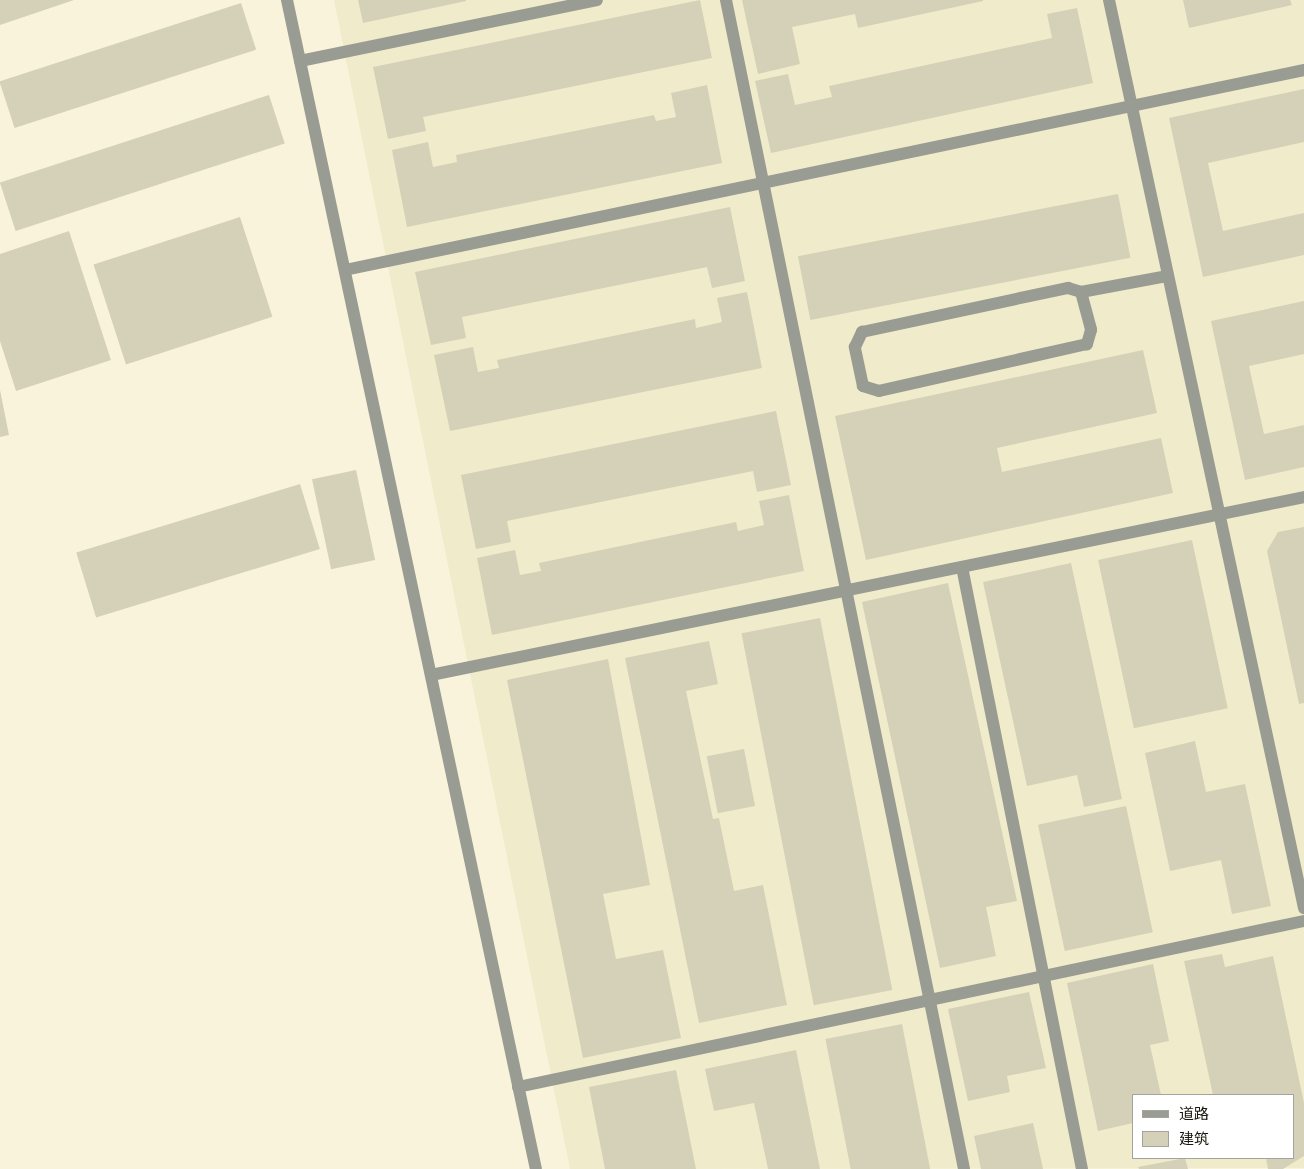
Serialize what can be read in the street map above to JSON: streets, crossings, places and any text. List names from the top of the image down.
{
  "legend": ["道路", "建筑"]
}
